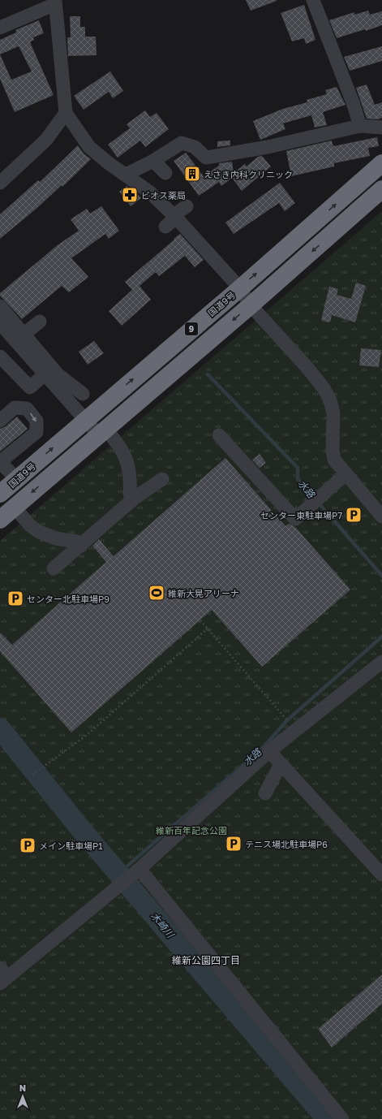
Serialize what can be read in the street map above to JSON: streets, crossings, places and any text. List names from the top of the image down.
{
  "streets": {
    "highway": ["国道9号", "9"]
  },
  "districts": ["維新公園四丁目"],
  "water": ["水路", "木崎川"],
  "parks": ["維新百年記念公園"],
  "places": {
    "building": ["えさき内科クリニック"],
    "pharmacy": ["ビオス薬局"],
    "parking": [
      "センター東駐車場P7",
      "センター北駐車場P9",
      "テニス場北駐車場P6",
      "メイン駐車場P1"
    ],
    "sports": ["維新大晃アリーナ"]
  },
  "north": "top"
}
